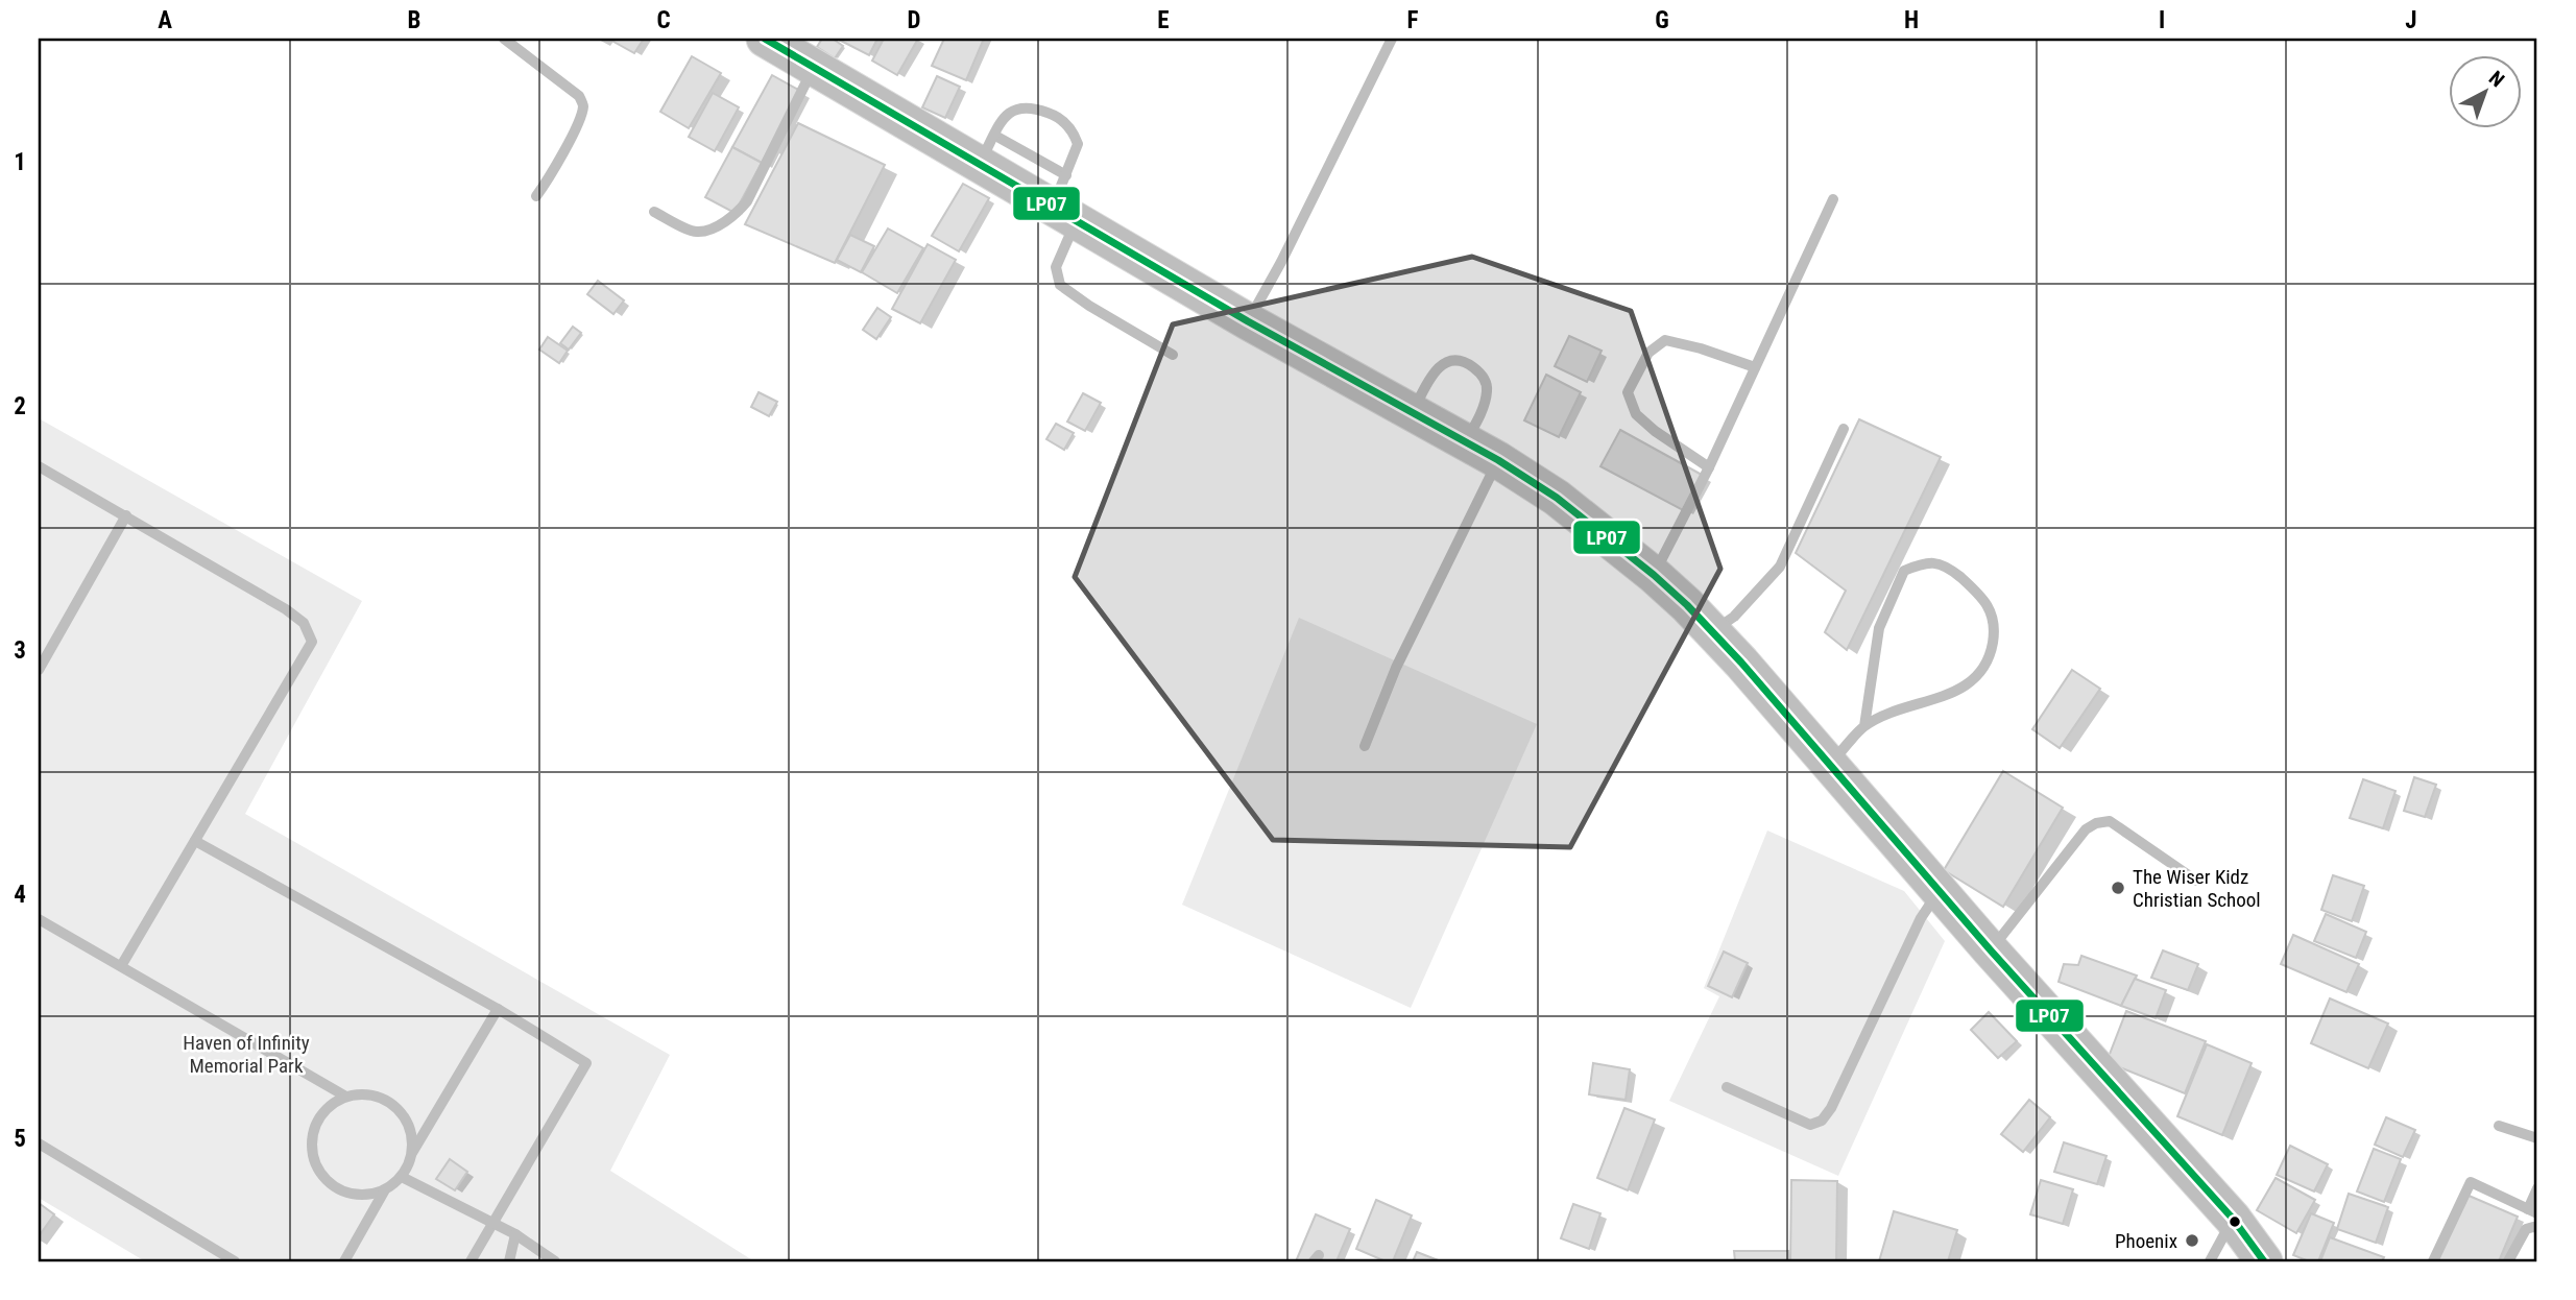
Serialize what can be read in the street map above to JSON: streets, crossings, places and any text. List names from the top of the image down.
{
  "parks": ["Haven of Infinity Memorial Park"],
  "places": ["The Wiser Kidz Christian School", "Phoenix"],
  "lines": ["transit line LP07"],
  "north": "top right",
  "grid": {
    "columns": [
      "A",
      "B",
      "C",
      "D",
      "E",
      "F",
      "G",
      "H",
      "I",
      "J"
    ],
    "rows": [
      "1",
      "2",
      "3",
      "4",
      "5"
    ]
  }
}
